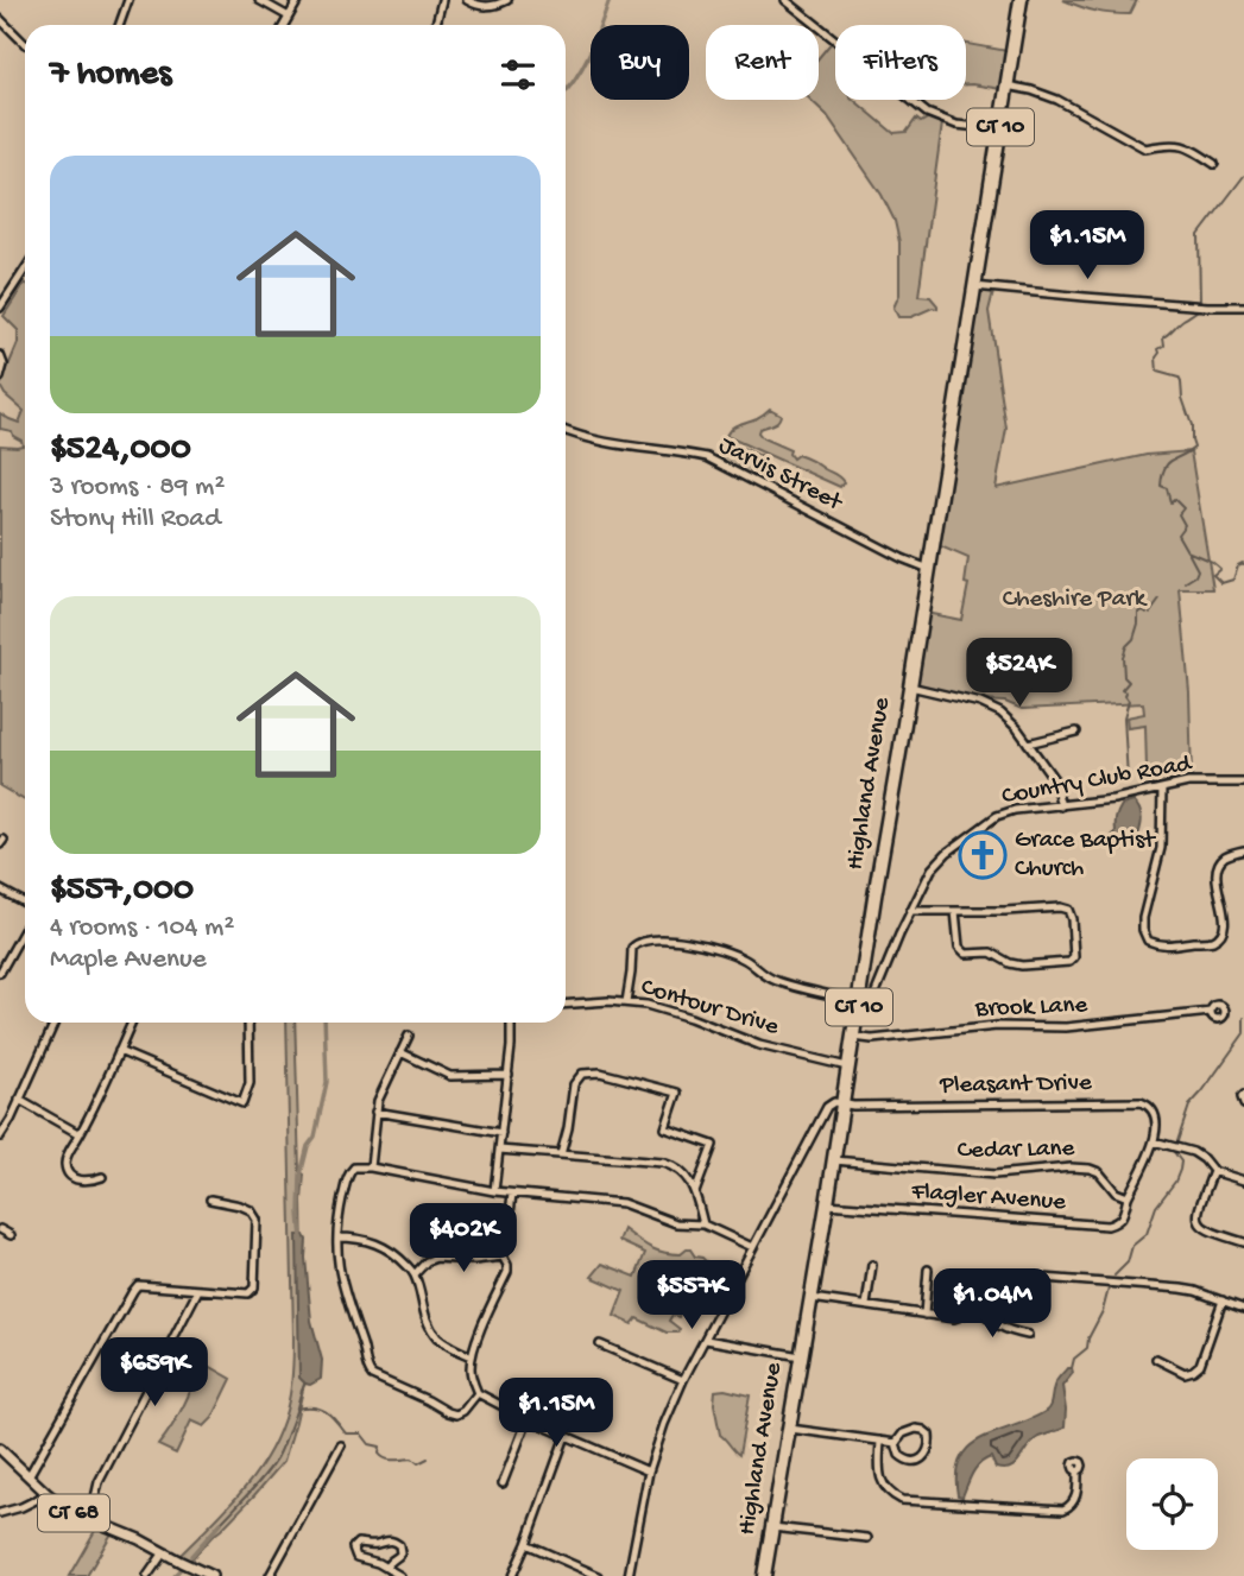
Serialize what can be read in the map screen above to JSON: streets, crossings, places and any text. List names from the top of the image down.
{
  "streets": {
    "highway": ["CT 10", "Highland Avenue"],
    "main road": ["CT 68"],
    "street": [
      "Jarvis Street",
      "Country Club Road",
      "Contour Drive",
      "Brook Lane",
      "Pleasant Drive",
      "Cedar Lane",
      "Flagler Avenue"
    ]
  },
  "crossings": [
    ["Jarvis Street", "Highland Avenue"],
    ["Country Club Road", "Highland Avenue"],
    ["Highland Avenue", "Contour Drive"],
    ["Highland Avenue", "Brook Lane"],
    ["Highland Avenue", "Pleasant Drive"],
    ["Highland Avenue", "Cedar Lane"],
    ["Highland Avenue", "Flagler Avenue"],
    ["Cedar Lane", "Flagler Avenue"]
  ],
  "parks": ["Cheshire Park"],
  "places": {
    "church": ["Grace Baptist Church"]
  },
  "page": {
    "chip": ["Buy", "Rent", "Filters"],
    "heading": "7 homes",
    "list": [
      {
        "name": "$524,000",
        "note": "3 rooms · 89 m² · Stony Hill Road"
      },
      {
        "name": "$557,000",
        "note": "4 rooms · 104 m² · Maple Avenue"
      }
    ],
    "price": [
      "$1.15M",
      "$524K",
      "$402K",
      "$557K",
      "$1.04M",
      "$659K",
      "$1.15M"
    ]
  }
}
